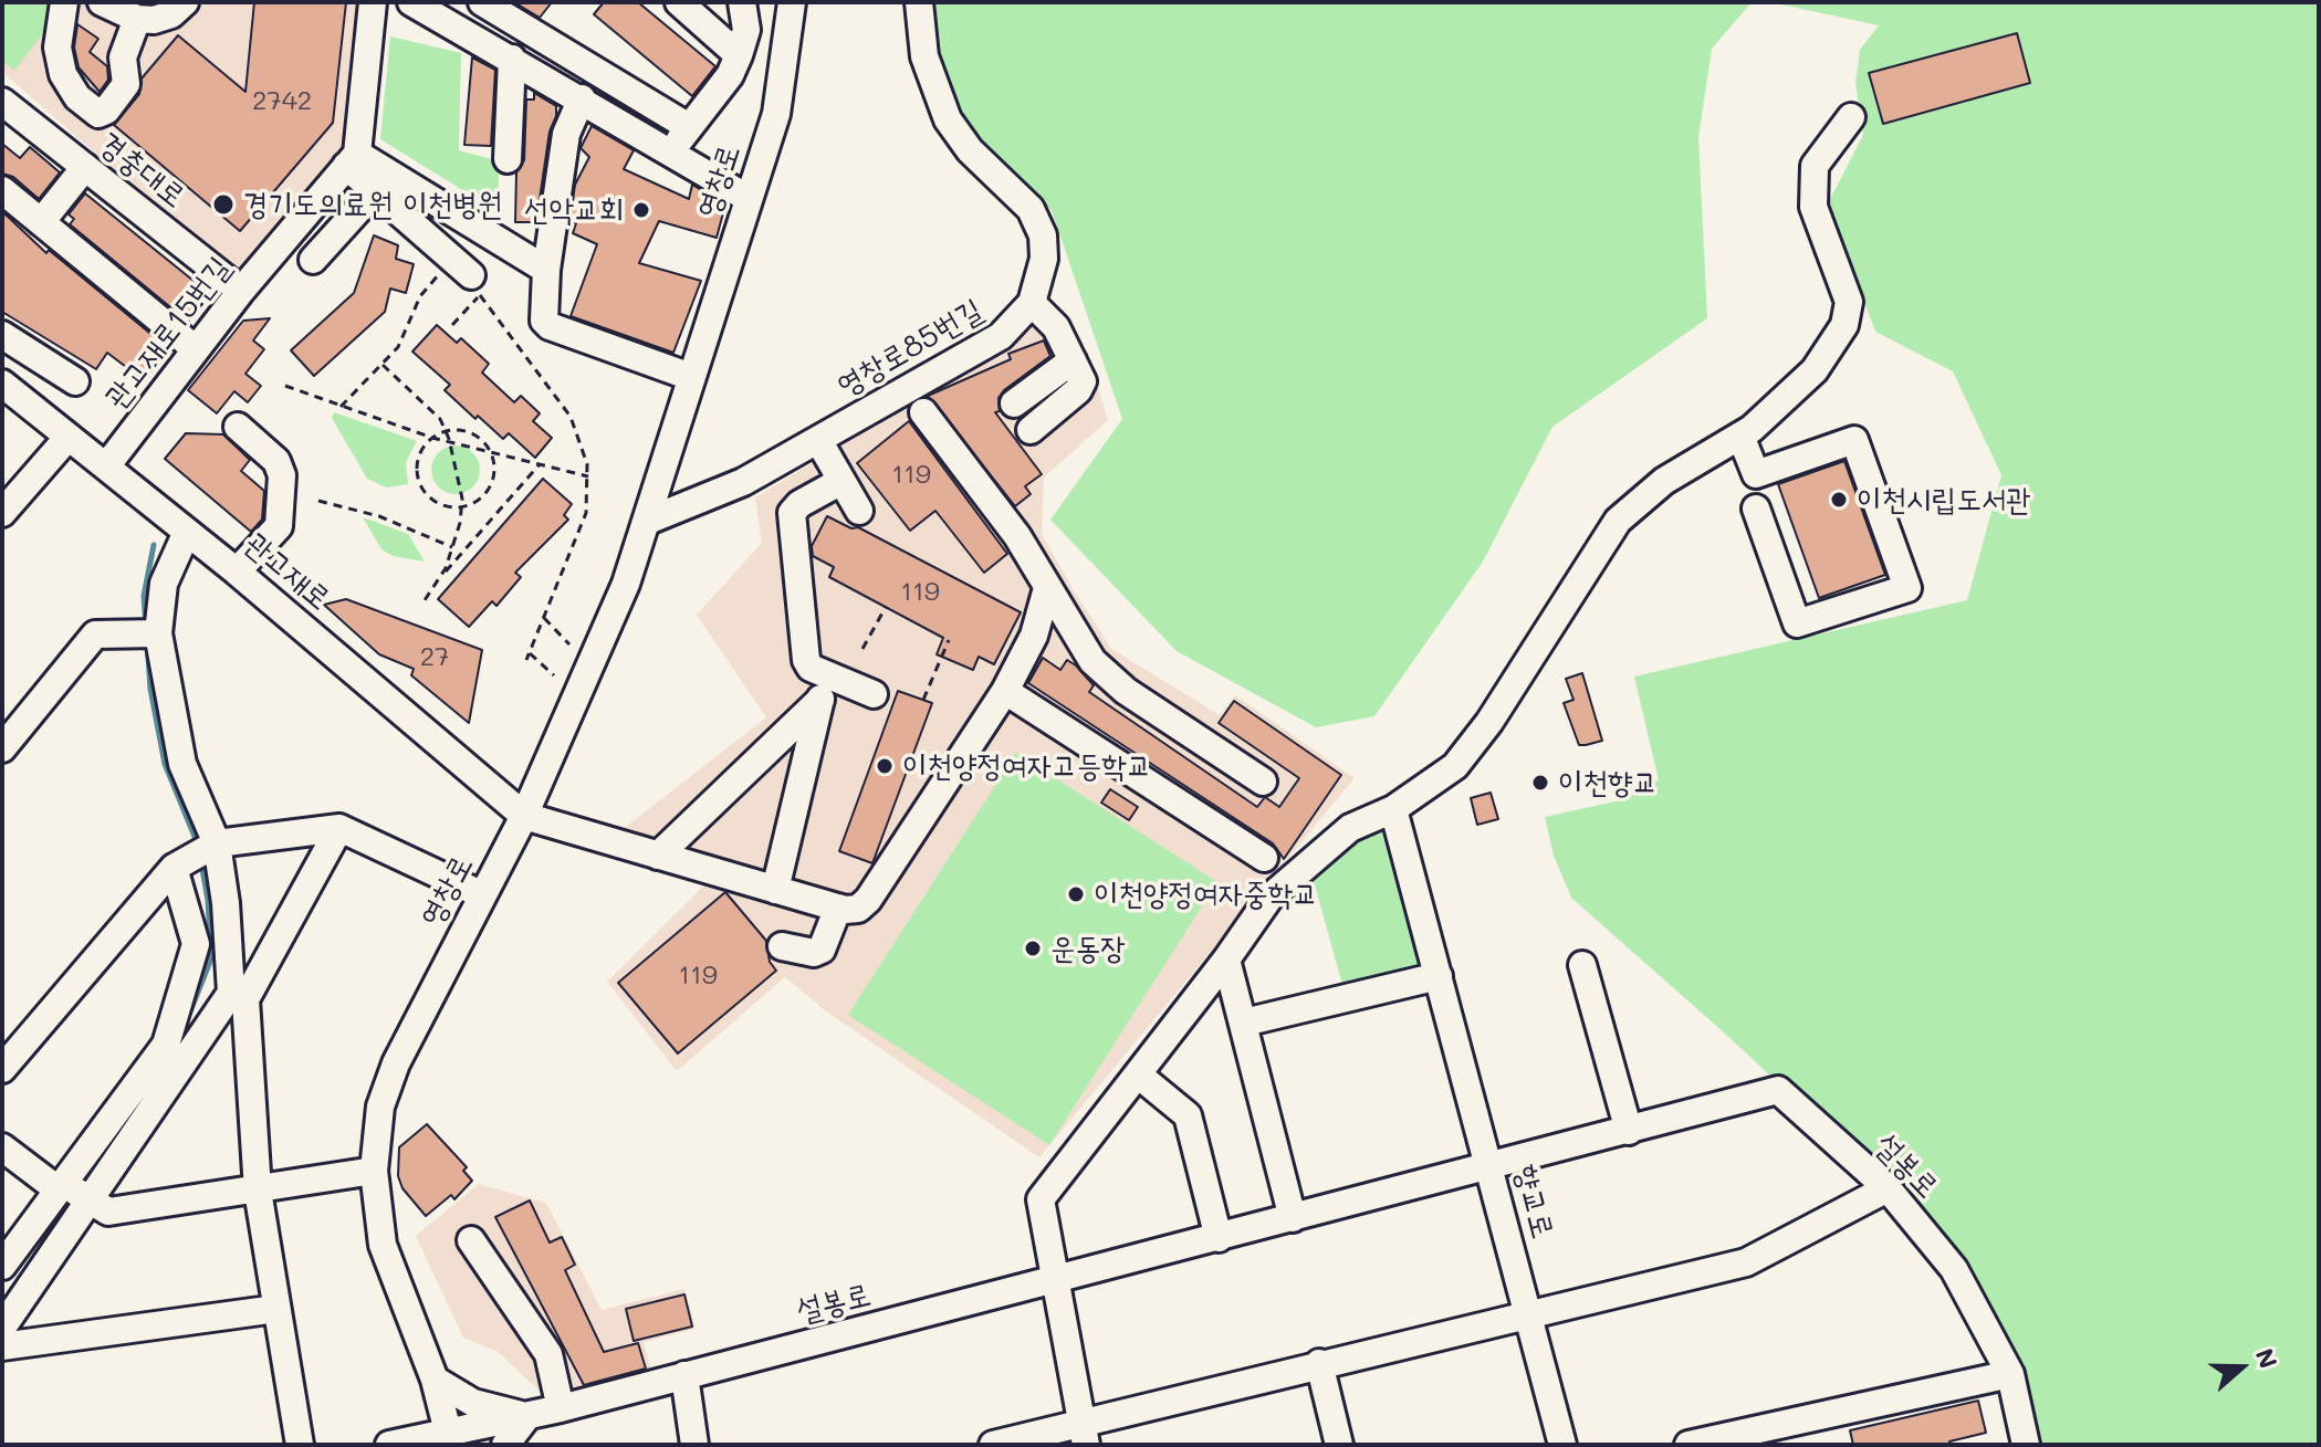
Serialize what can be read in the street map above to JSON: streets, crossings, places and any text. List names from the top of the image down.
{
  "streets": {
    "street": [
      "경충대로",
      "영창로",
      "관고재로15번길",
      "영창로85번길",
      "관고재로",
      "설봉로",
      "향교로"
    ]
  },
  "crossings": [
    ["경충대로", "관고재로15번길"],
    ["영창로", "영창로85번길"],
    ["영창로", "관고재로"],
    ["영창로", "설봉로"],
    ["관고재로15번길", "관고재로"],
    ["설봉로", "향교로"]
  ],
  "places": [
    "경기도의료원 이천병원",
    "선악교회",
    "이천시립도서관",
    "이천양정여자고등학교",
    "이천향교",
    "이천양정여자중학교",
    "운동장"
  ],
  "house_numbers": [
    "2742",
    "119",
    "119",
    "27",
    "119"
  ],
  "north": "right"
}
